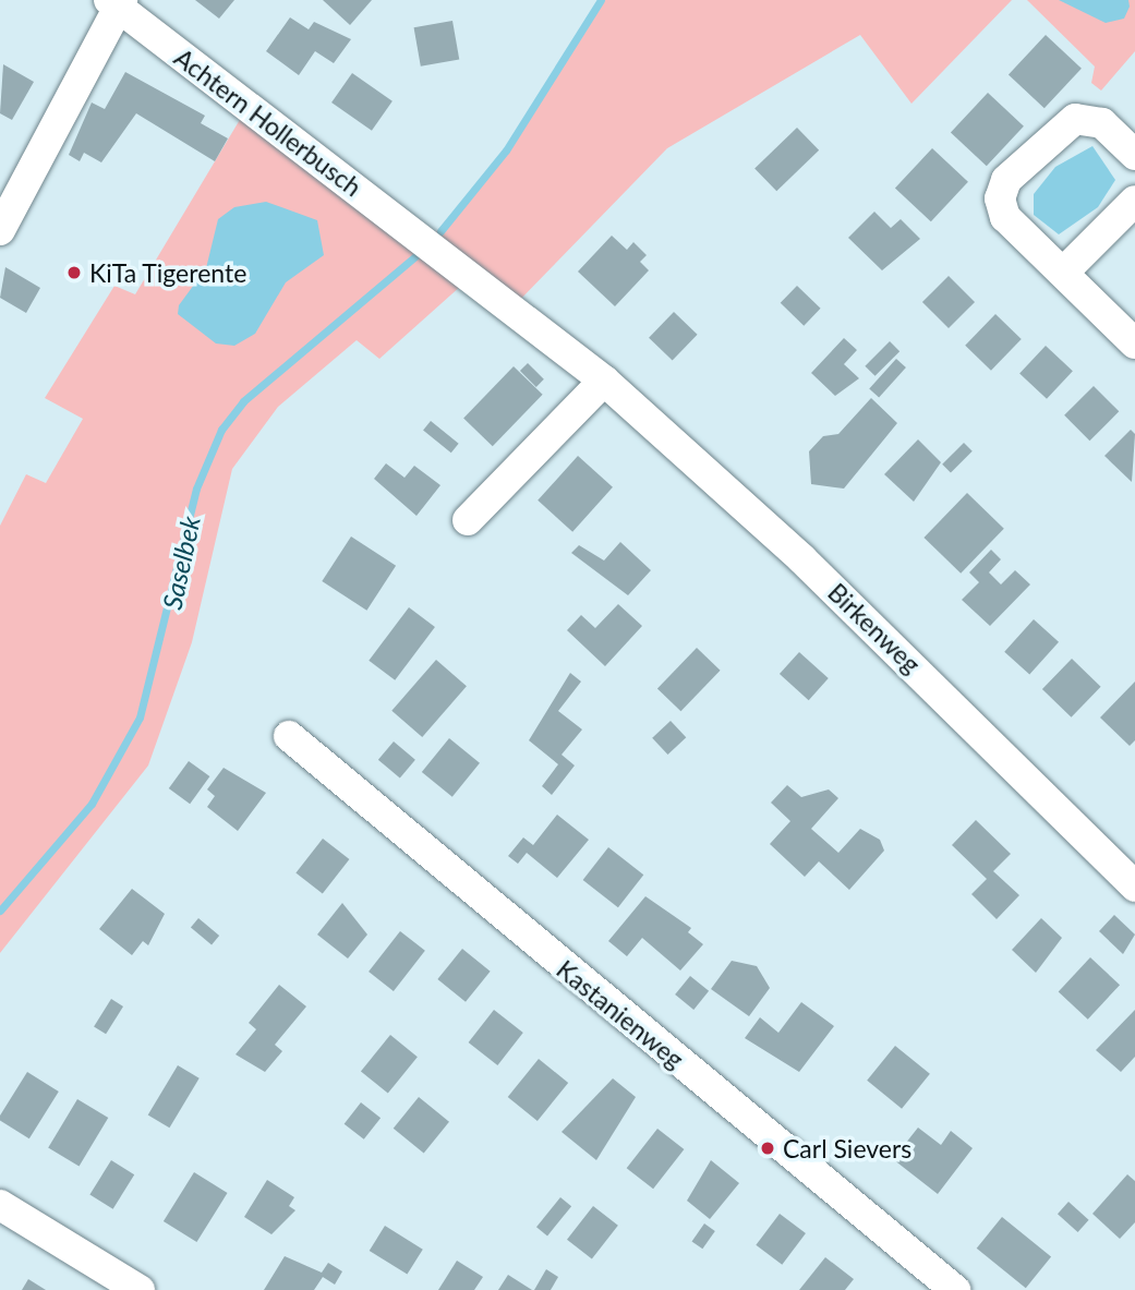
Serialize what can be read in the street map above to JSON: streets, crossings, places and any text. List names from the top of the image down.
{
  "streets": {
    "street": ["Achtern Hollerbusch", "Birkenweg", "Kastanienweg"]
  },
  "crossings": [
    ["Achtern Hollerbusch", "Birkenweg"]
  ],
  "water": ["Saselbek"],
  "places": ["KiTa Tigerente", "Carl Sievers"]
}
